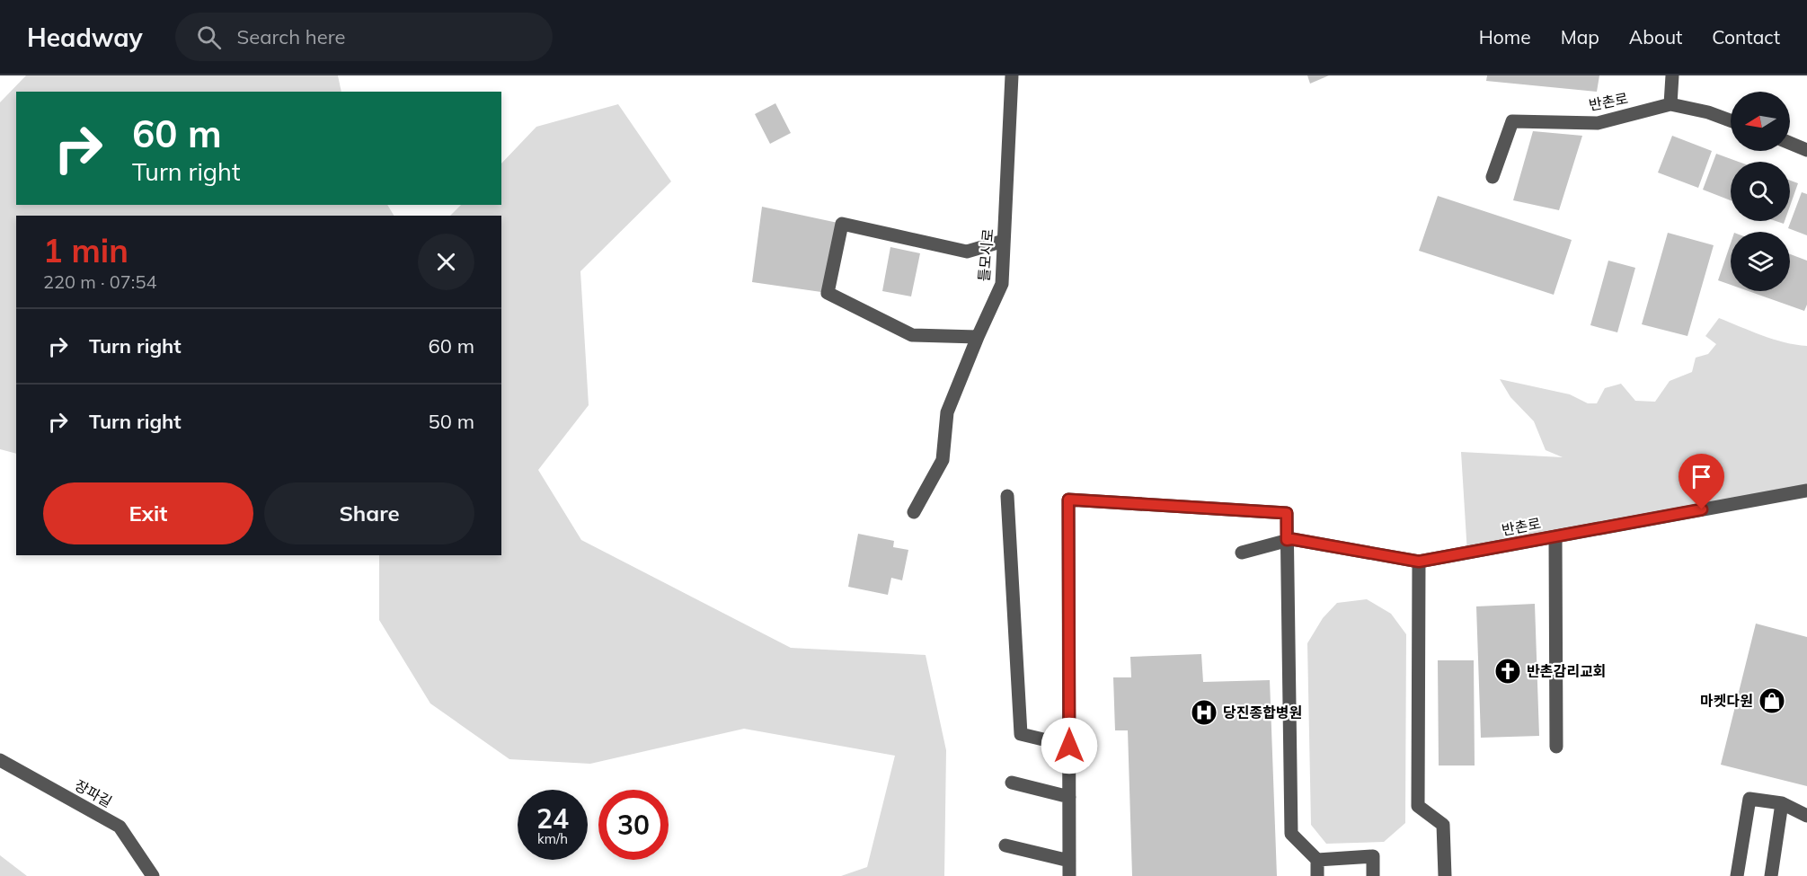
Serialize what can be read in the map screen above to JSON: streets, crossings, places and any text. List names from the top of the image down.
{
  "streets": {
    "street": ["반촌로", "틀모시로", "장파길"]
  },
  "places": {
    "church": ["반촌감리교회"],
    "shop": ["마켓다원"],
    "hospital": ["당진종합병원"]
  },
  "north": "left",
  "page": {
    "header": "Headway",
    "search": "Search here",
    "nav": [
      "Home",
      "Map",
      "About",
      "Contact"
    ],
    "turn": ["60 m", "Turn right"],
    "heading": ["1 min", "220 m · 07:54"],
    "list": [
      {
        "name": "Turn right",
        "value": "60 m"
      },
      {
        "name": "Turn right",
        "value": "50 m"
      }
    ],
    "buttons": ["Exit", "Share"],
    "speed": "24 km/h",
    "limit": "30"
  }
}
